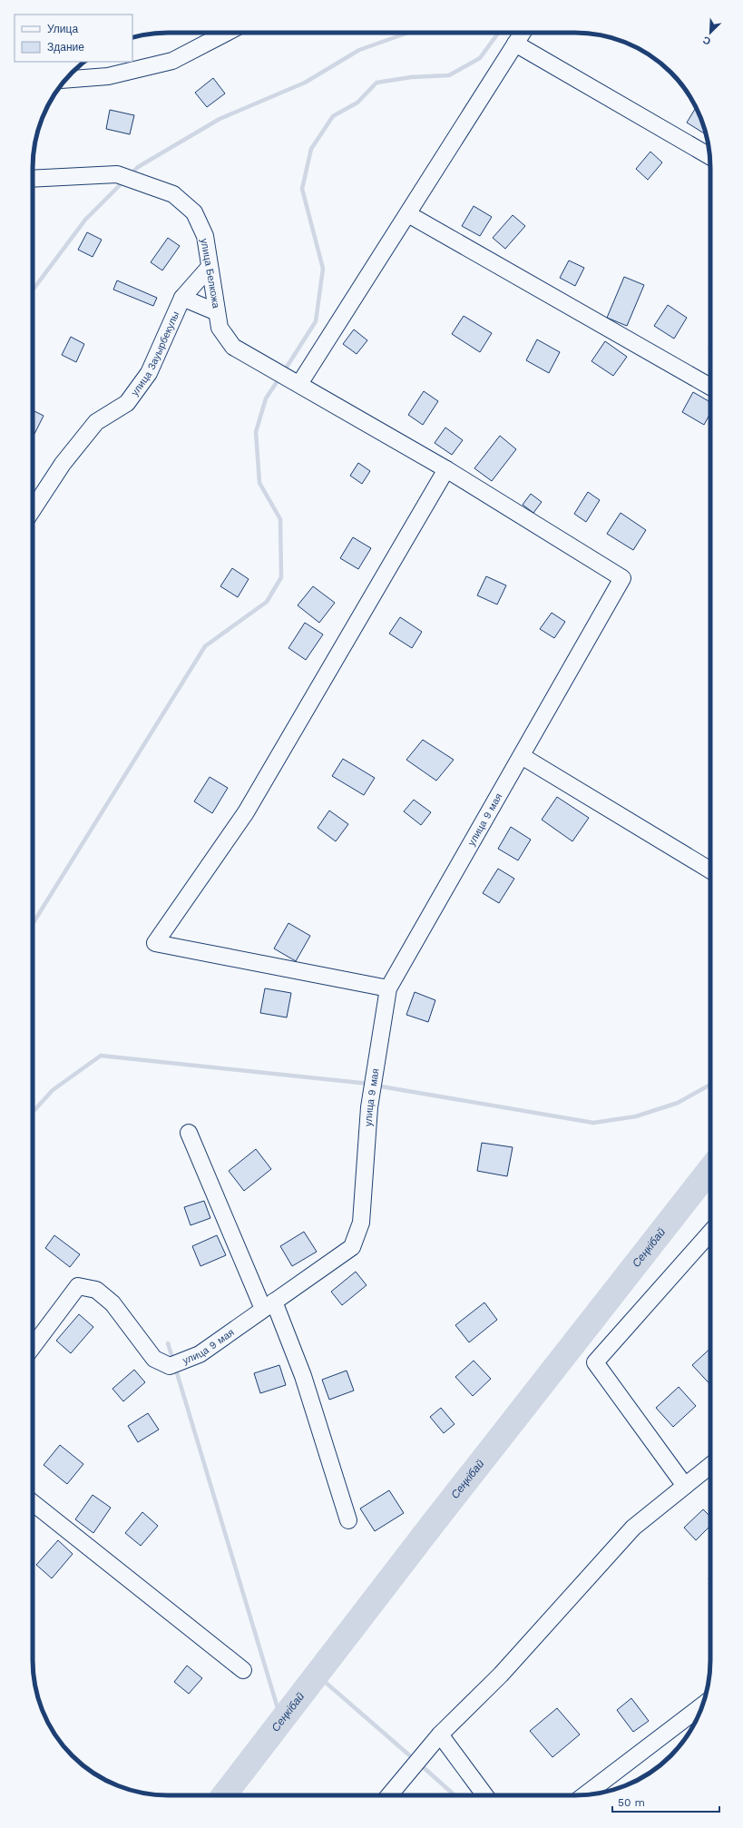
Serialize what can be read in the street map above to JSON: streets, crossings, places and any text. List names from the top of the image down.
{
  "streets": {
    "street": ["улица Белкожа", "улица Зауырбекулы", "улица 9 мая"]
  },
  "crossings": [
    ["улица Белкожа", "улица Зауырбекулы"],
    ["улица Белкожа", "улица 9 мая"]
  ],
  "water": ["Сеңкібай"],
  "legend": ["Улица", "Здание"],
  "scale_bar": "50 m",
  "north": "bottom left"
}
